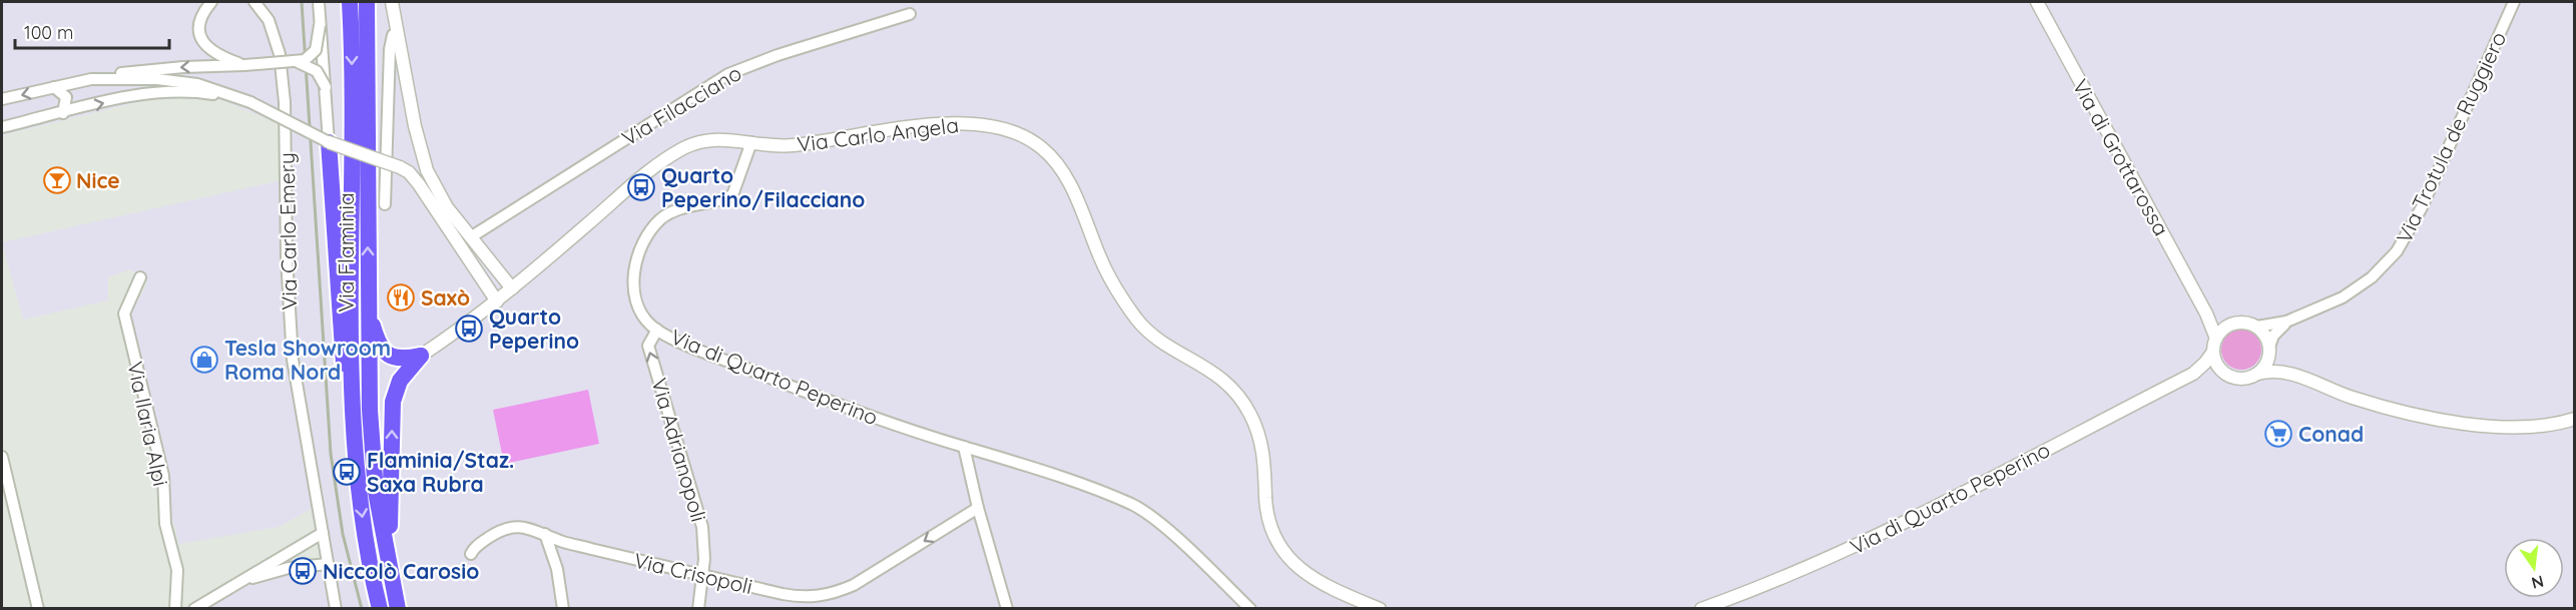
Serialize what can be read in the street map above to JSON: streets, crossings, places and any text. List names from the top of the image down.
{
  "streets": {
    "highway": ["Via Flaminia"],
    "street": [
      "Via Filacciano",
      "Via Carlo Angela",
      "Via Trotula de Ruggiero",
      "Via di Grottarossa",
      "Via Carlo Emery",
      "Via di Quarto Peperino",
      "Via Ilaria Alpi",
      "Via Adrianopoli",
      "Via Crisopoli"
    ]
  },
  "crossings": [
    ["Via Carlo Angela", "Via di Quarto Peperino"],
    ["Via Trotula de Ruggiero", "Via di Grottarossa"],
    ["Via Trotula de Ruggiero", "Via di Quarto Peperino"],
    ["Via di Grottarossa", "Via di Quarto Peperino"],
    ["Via di Quarto Peperino", "Via Adrianopoli"],
    ["Via Adrianopoli", "Via Crisopoli"]
  ],
  "one_way": ["Via Adrianopoli", "Via Crisopoli"],
  "places": {
    "bar": ["Nice"],
    "bus stop": [
      "Quarto Peperino/Filacciano",
      "Quarto Peperino",
      "Flaminia/Staz. Saxa Rubra",
      "Niccolò Carosio"
    ],
    "restaurant": ["Saxò"],
    "shop": ["Tesla Showroom Roma Nord"],
    "supermarket": ["Conad"]
  },
  "scale_bar": "100 m",
  "north": "bottom"
}
